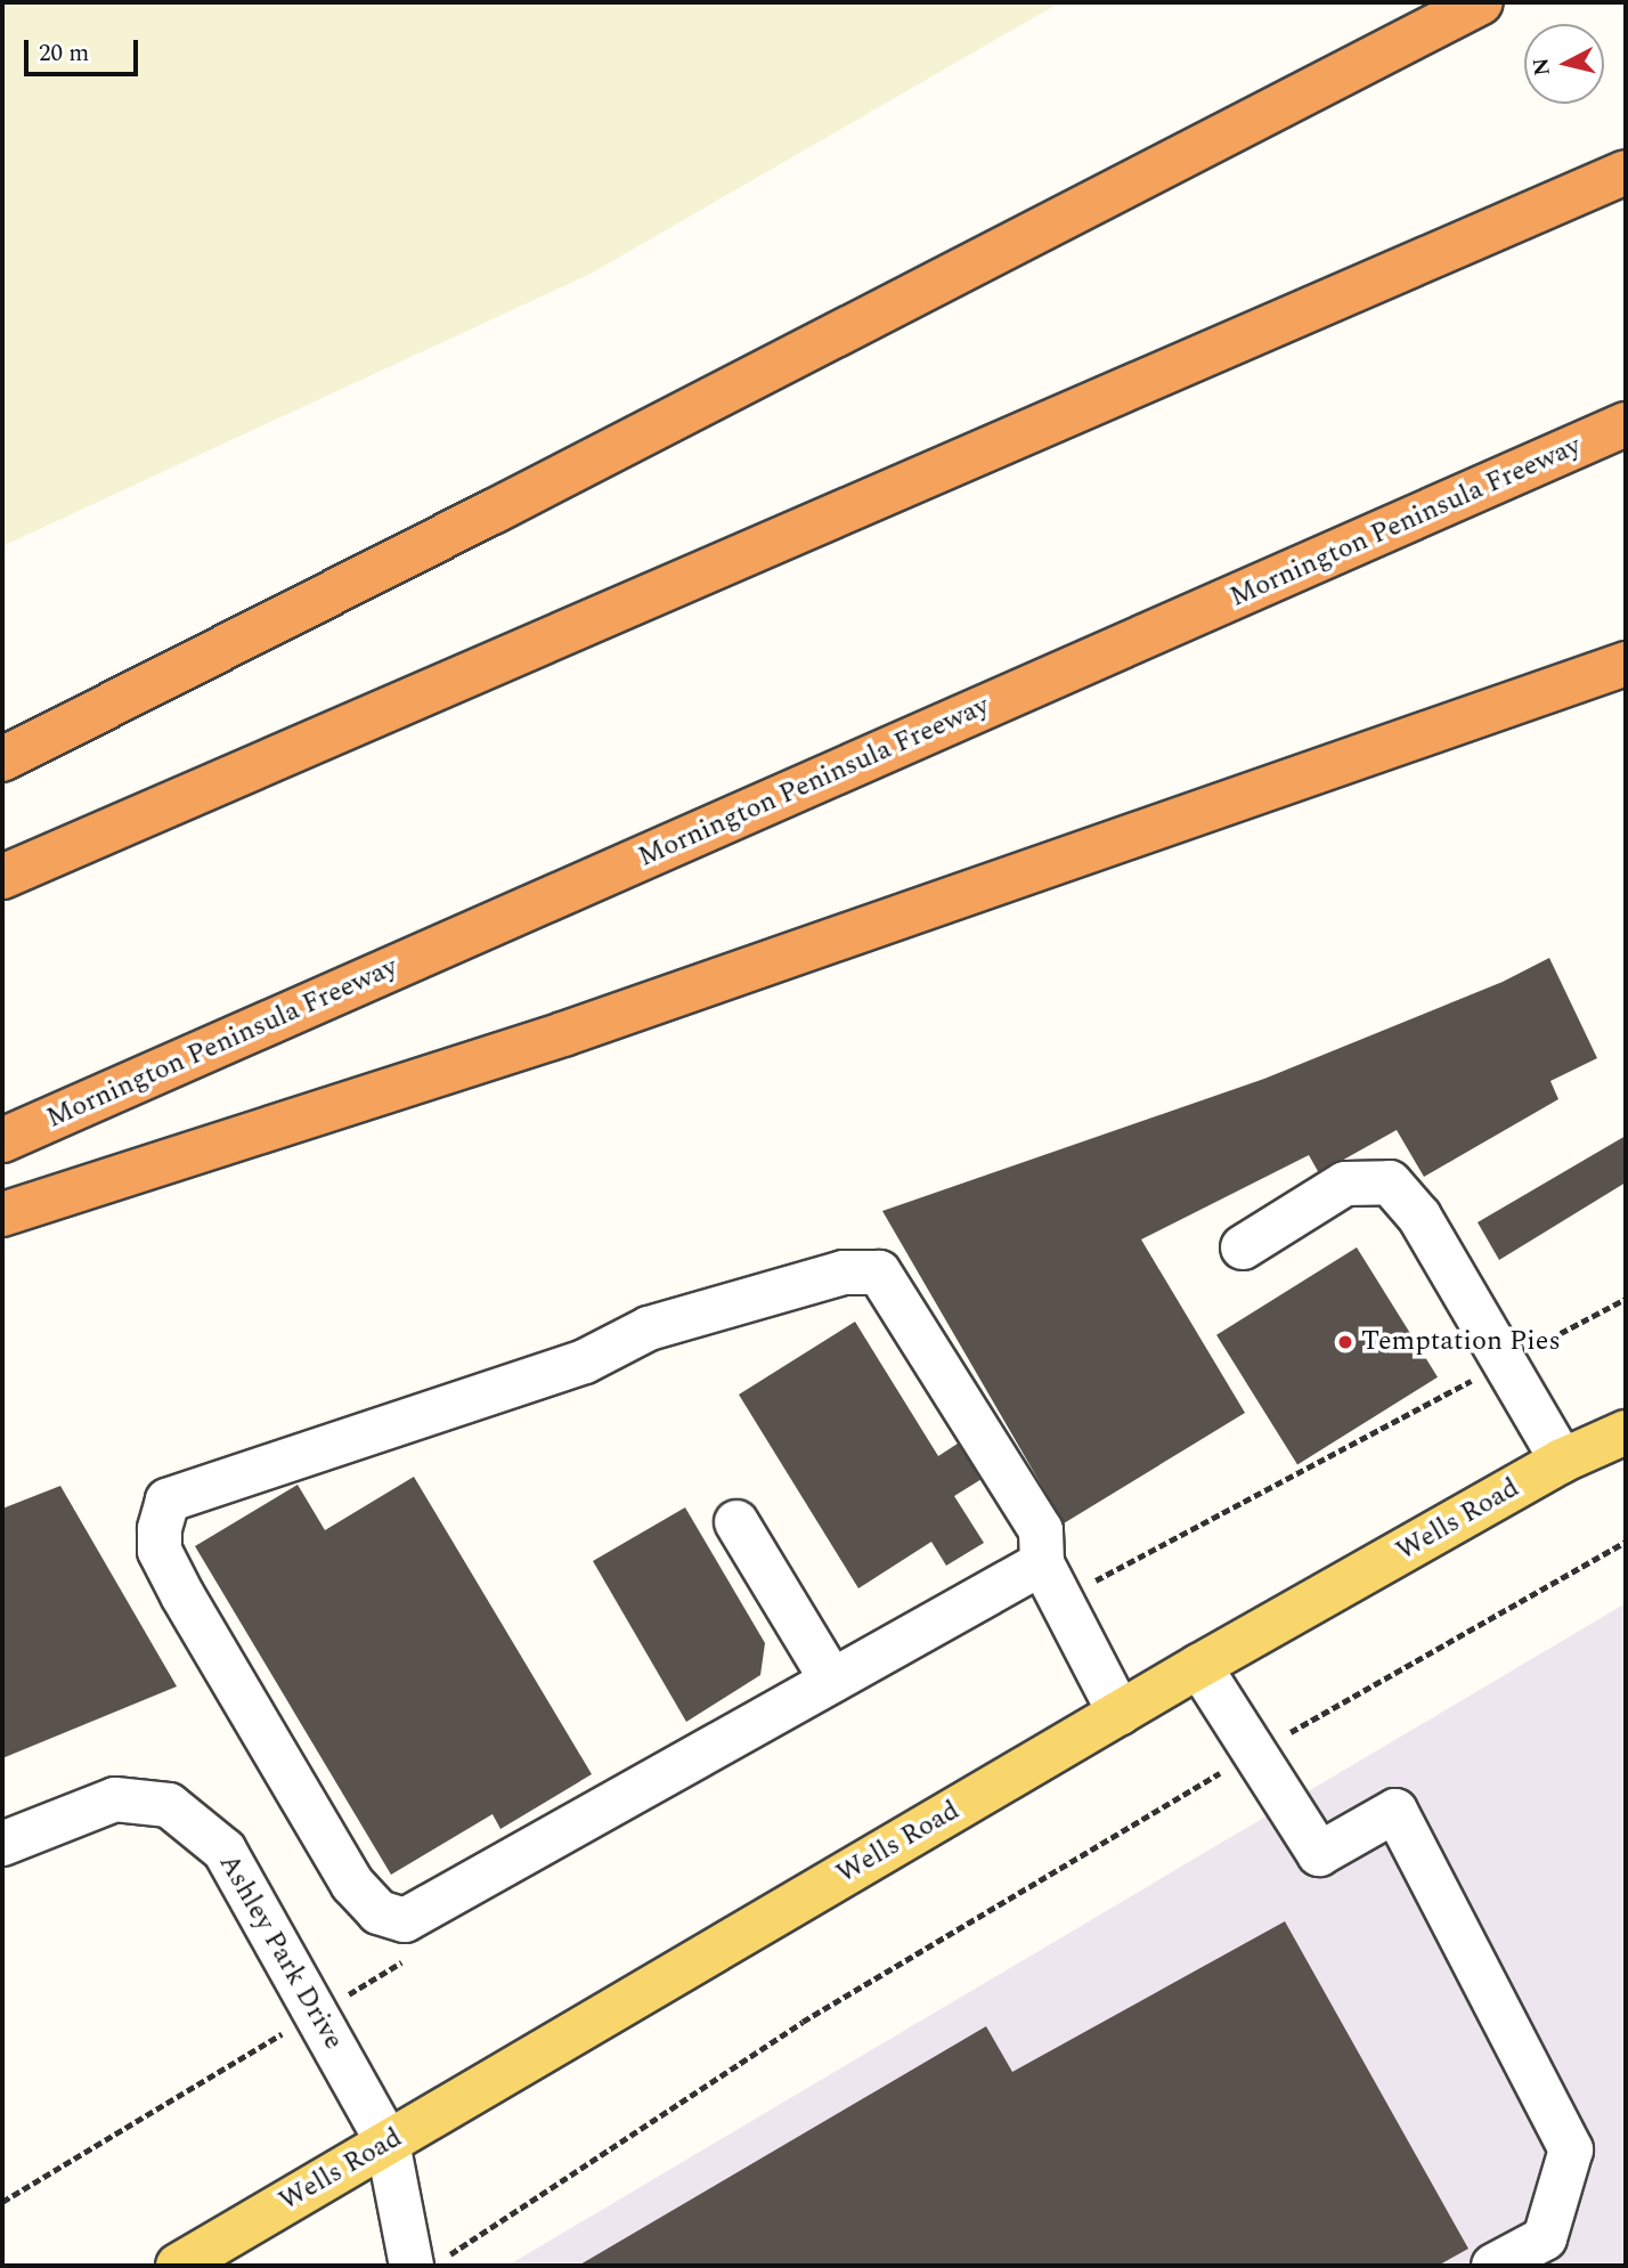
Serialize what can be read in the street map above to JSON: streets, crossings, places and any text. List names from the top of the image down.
{
  "streets": {
    "highway": ["Mornington Peninsula Freeway"],
    "main road": ["Wells Road"],
    "street": ["Ashley Park Drive"]
  },
  "crossings": [
    ["Wells Road", "Ashley Park Drive"]
  ],
  "places": ["Temptation Pies"],
  "scale_bar": "20 m",
  "north": "left"
}
